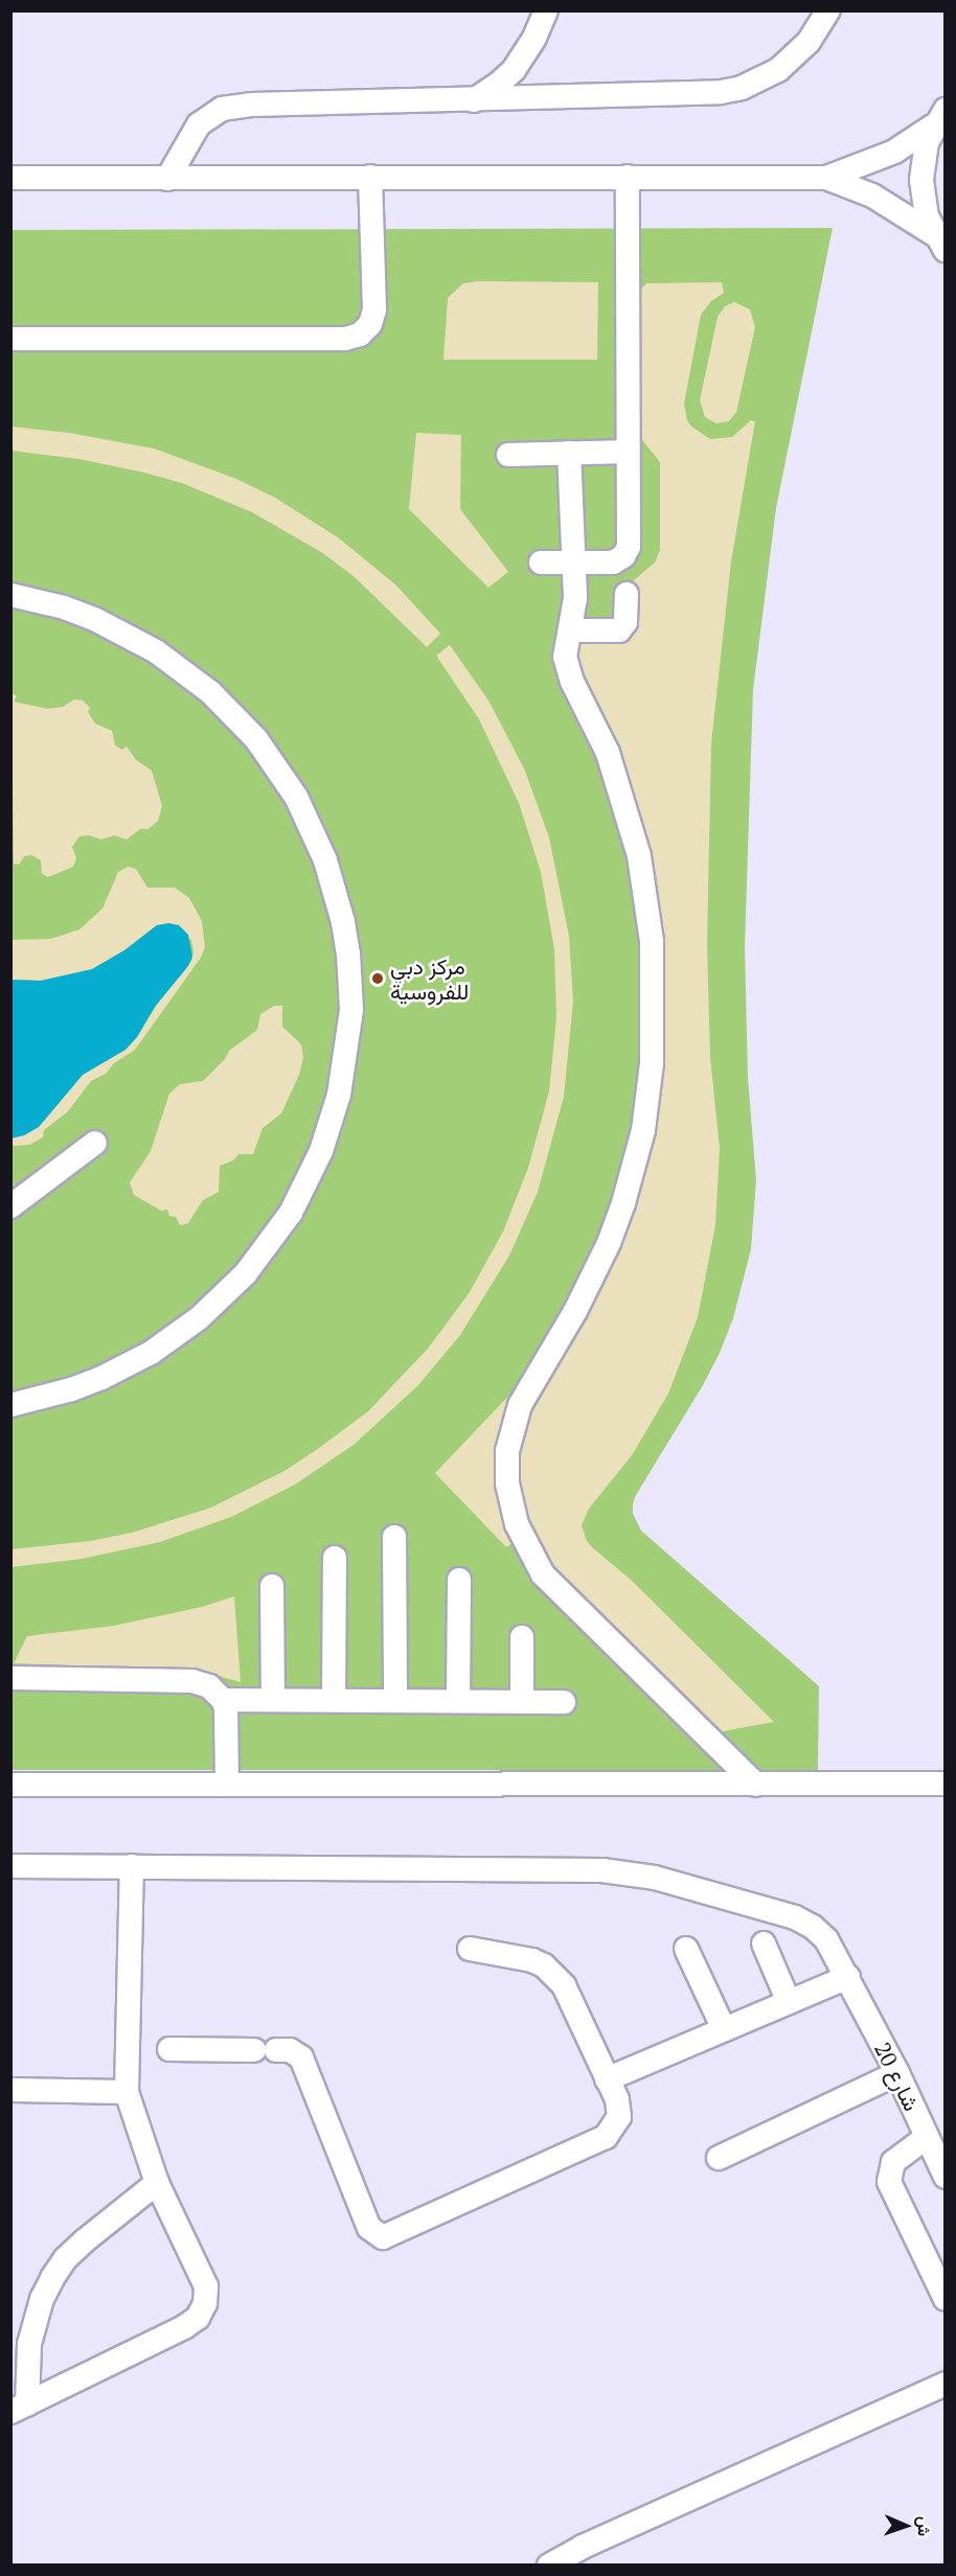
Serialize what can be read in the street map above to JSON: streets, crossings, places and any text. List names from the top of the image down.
{
  "streets": {
    "street": ["شارع 20"]
  },
  "places": ["مركز دبي للفروسية"],
  "north": "right"
}
